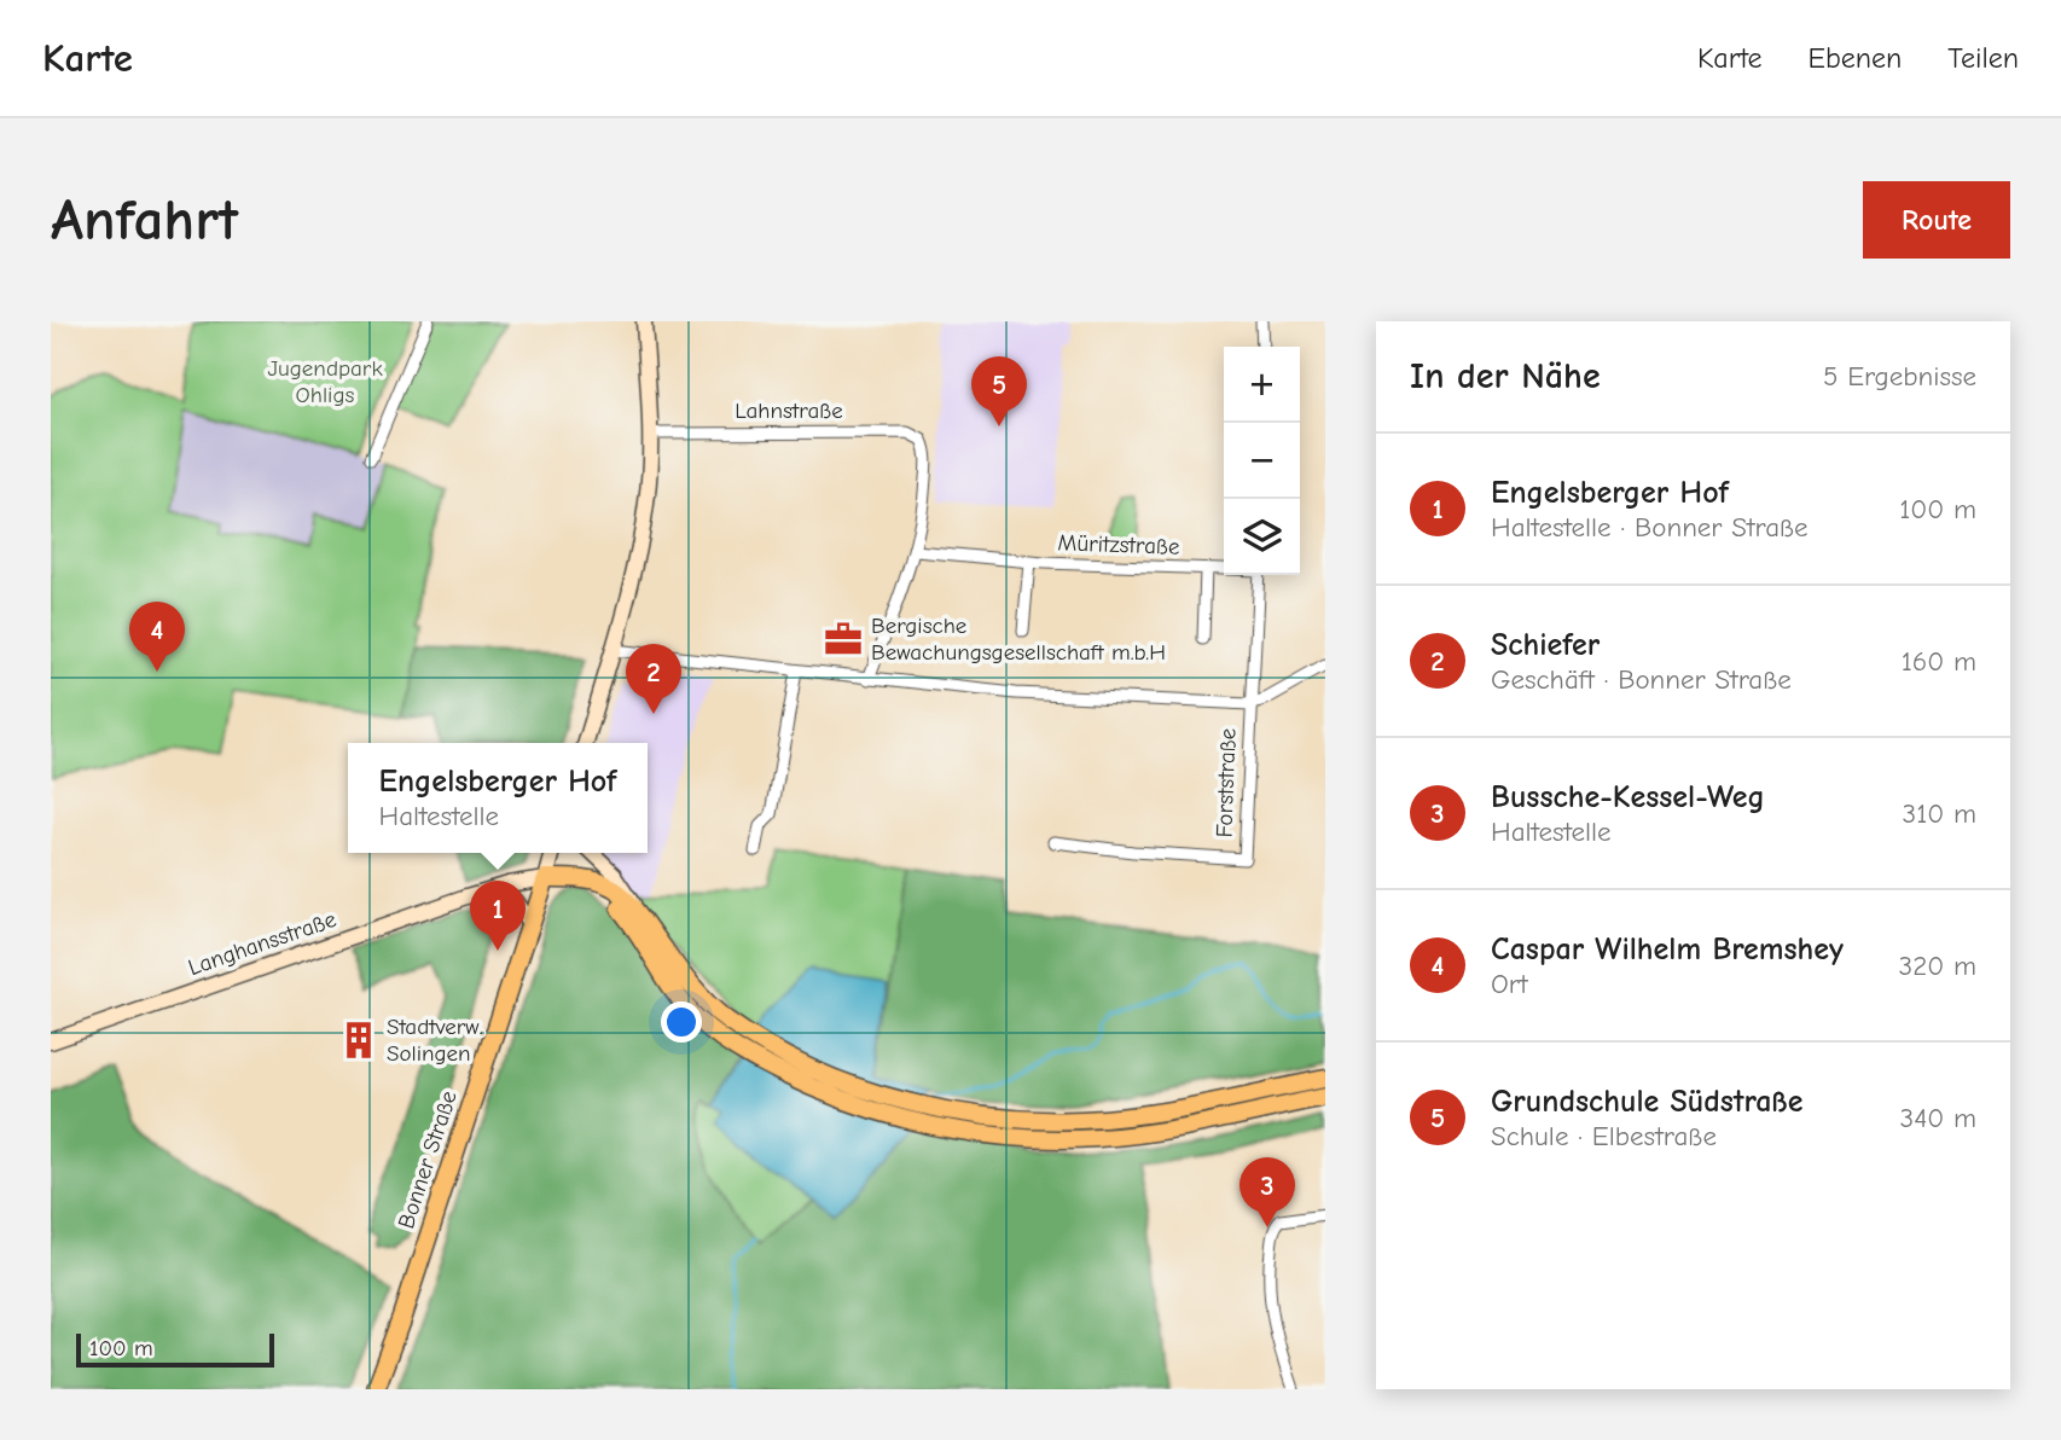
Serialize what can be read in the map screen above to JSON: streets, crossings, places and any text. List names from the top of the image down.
{
  "streets": {
    "main road": ["Bonner Straße"],
    "street": [
      "Lahnstraße",
      "Müritzstraße",
      "Forststraße",
      "Langhansstraße"
    ]
  },
  "crossings": [
    ["Lahnstraße", "Müritzstraße"],
    ["Langhansstraße", "Bonner Straße"]
  ],
  "parks": ["Jugendpark Ohligs"],
  "places": {
    "office": ["Bergische Bewachungsgesellschaft m.b.H"],
    "building": ["Stadtverw. Solingen"]
  },
  "scale_bar": "100 m",
  "page": {
    "header": "Karte",
    "nav": ["Karte", "Ebenen", "Teilen"],
    "buttons": "Route",
    "title": "Anfahrt",
    "heading": ["In der Nähe", "5 Ergebnisse"],
    "map_buttons": ["+", "−"],
    "pins": [
      "5",
      "4",
      "2",
      "1",
      "3"
    ],
    "list": [
      {
        "mark": "1",
        "name": "Engelsberger Hof",
        "note": "Haltestelle · Bonner Straße",
        "value": "100 m"
      },
      {
        "mark": "2",
        "name": "Schiefer",
        "note": "Geschäft · Bonner Straße",
        "value": "160 m"
      },
      {
        "mark": "3",
        "name": "Bussche-Kessel-Weg",
        "note": "Haltestelle",
        "value": "310 m"
      },
      {
        "mark": "4",
        "name": "Caspar Wilhelm Bremshey",
        "note": "Ort",
        "value": "320 m"
      },
      {
        "mark": "5",
        "name": "Grundschule Südstraße",
        "note": "Schule · Elbestraße",
        "value": "340 m"
      }
    ],
    "popup": ["Engelsberger Hof", "Haltestelle"],
    "scale": "100 m"
  }
}
